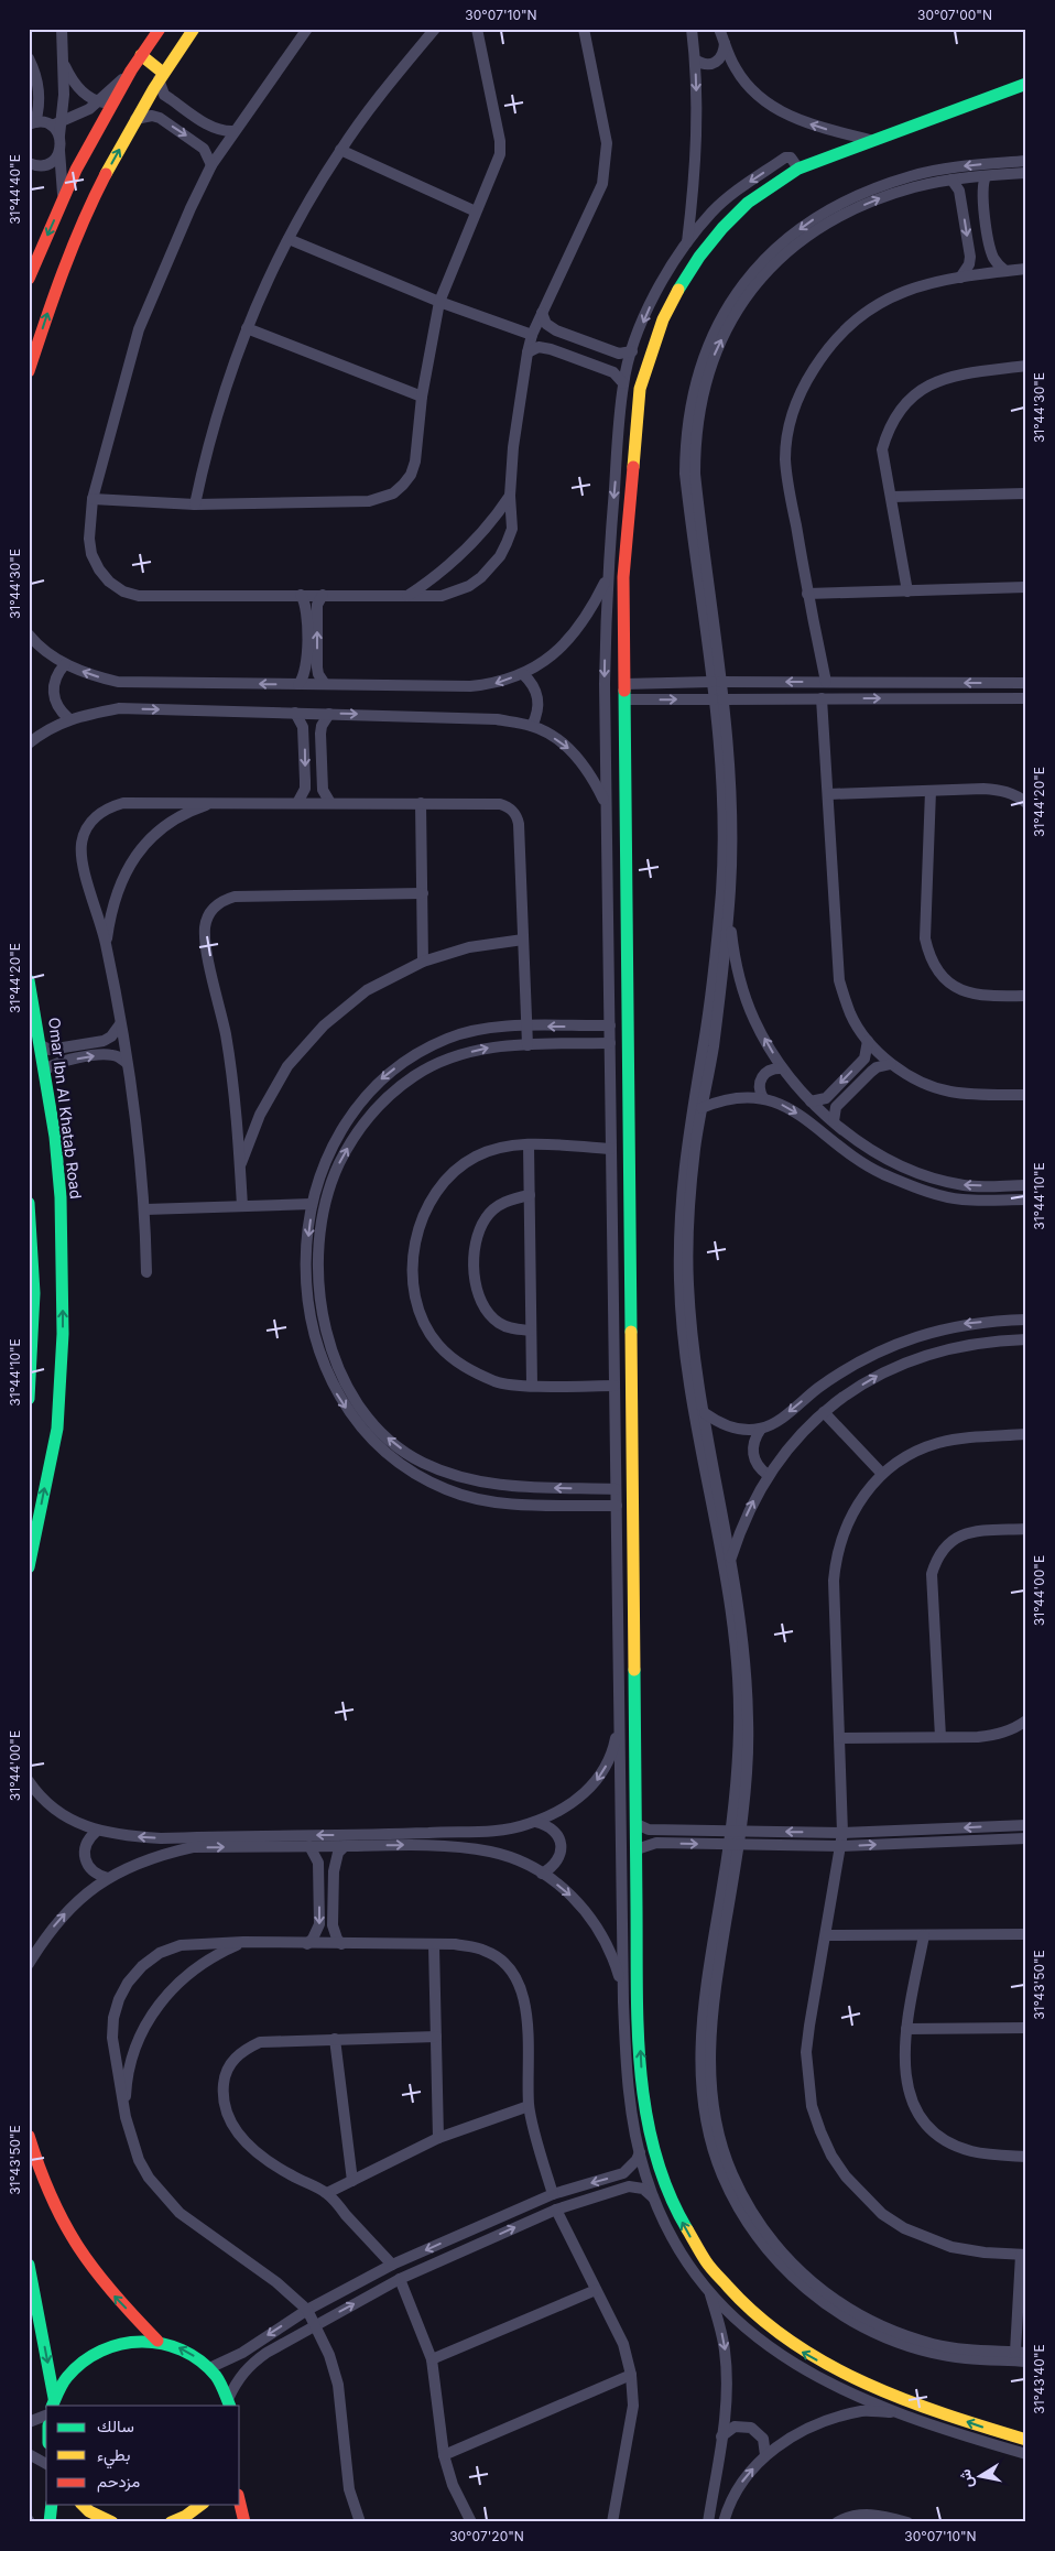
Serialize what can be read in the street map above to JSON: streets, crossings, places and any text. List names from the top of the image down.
{
  "streets": {
    "street": ["Omar Ibn Al Khatab Road"]
  },
  "legend": ["سالك", "بطيء", "مزدحم"],
  "north": "left",
  "coordinates": [
    "30°07'10\"N",
    "30°07'00\"N",
    "31°44'40\"E",
    "31°44'30\"E",
    "31°44'20\"E",
    "31°44'10\"E",
    "31°44'00\"E",
    "31°43'50\"E",
    "31°43'40\"E",
    "30°07'20\"N"
  ]
}
